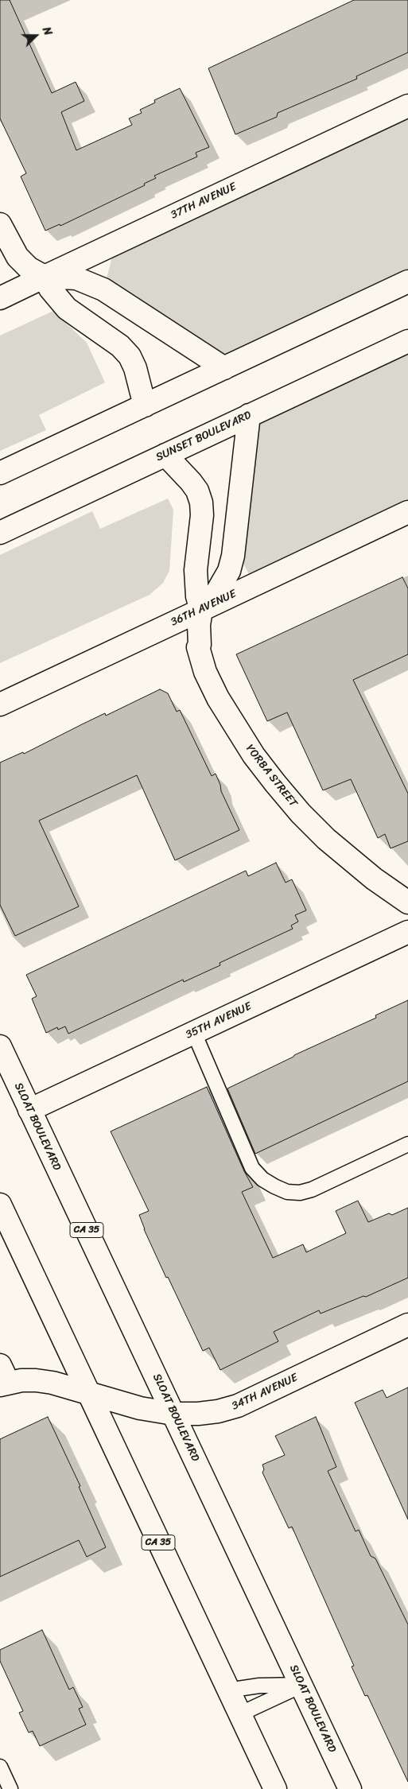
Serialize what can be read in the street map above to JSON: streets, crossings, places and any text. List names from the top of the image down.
{
  "streets": {
    "main road": [
      "37TH AVENUE",
      "SUNSET BOULEVARD",
      "36TH AVENUE",
      "YORBA STREET",
      "35TH AVENUE",
      "SLOAT BOULEVARD",
      "CA 35",
      "34TH AVENUE"
    ]
  },
  "crossings": [
    ["SUNSET BOULEVARD", "YORBA STREET"],
    ["36TH AVENUE", "YORBA STREET"],
    ["35TH AVENUE", "SLOAT BOULEVARD"],
    ["SLOAT BOULEVARD", "34TH AVENUE"],
    ["CA 35", "34TH AVENUE"]
  ],
  "north": "right"
}
